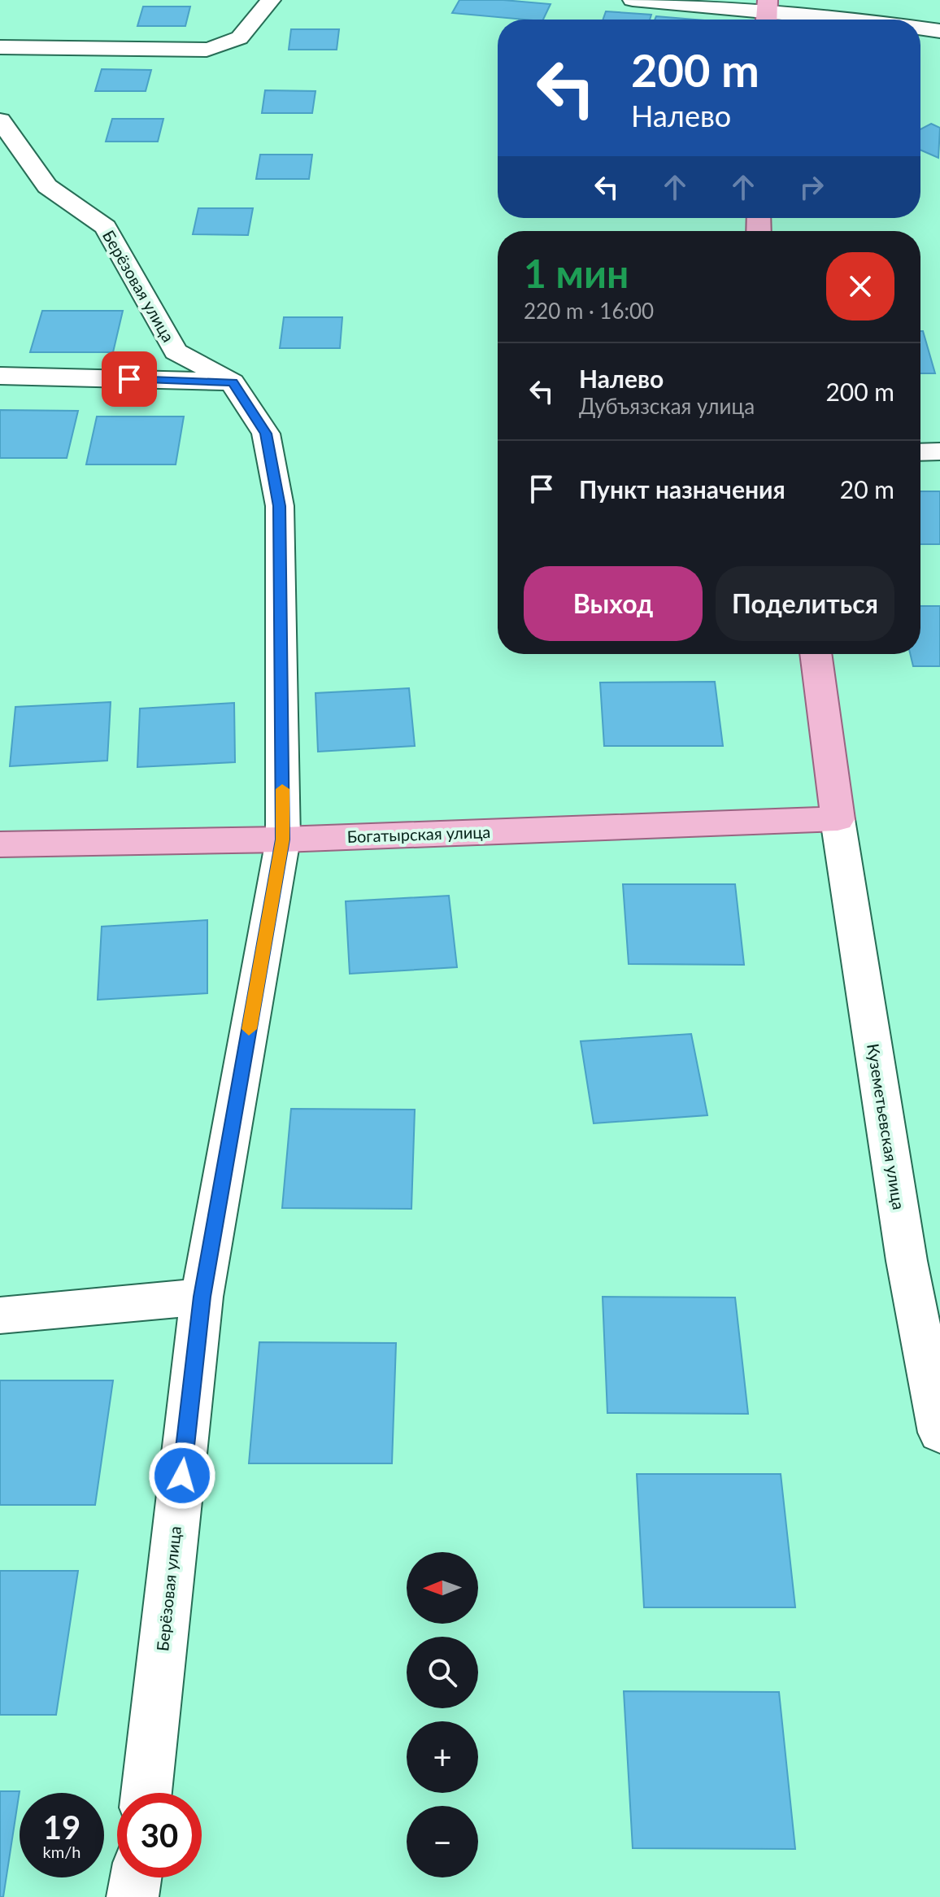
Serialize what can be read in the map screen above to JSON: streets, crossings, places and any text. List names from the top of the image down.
{
  "streets": {
    "main road": ["Богатырская улица"],
    "street": ["Берёзовая улица", "Куземетьевская улица"]
  },
  "crossings": [
    ["Берёзовая улица", "Богатырская улица"],
    ["Богатырская улица", "Куземетьевская улица"]
  ],
  "north": "left",
  "page": {
    "turn": ["200 m", "Налево"],
    "heading": ["1 мин", "220 m · 16:00"],
    "list": [
      {
        "name": "Налево",
        "note": "Дубъязская улица",
        "value": "200 m"
      },
      {
        "name": "Пункт назначения",
        "value": "20 m"
      }
    ],
    "buttons": ["Выход", "Поделиться"],
    "map_buttons": ["+", "−"],
    "speed": "19 km/h",
    "limit": "30"
  }
}
